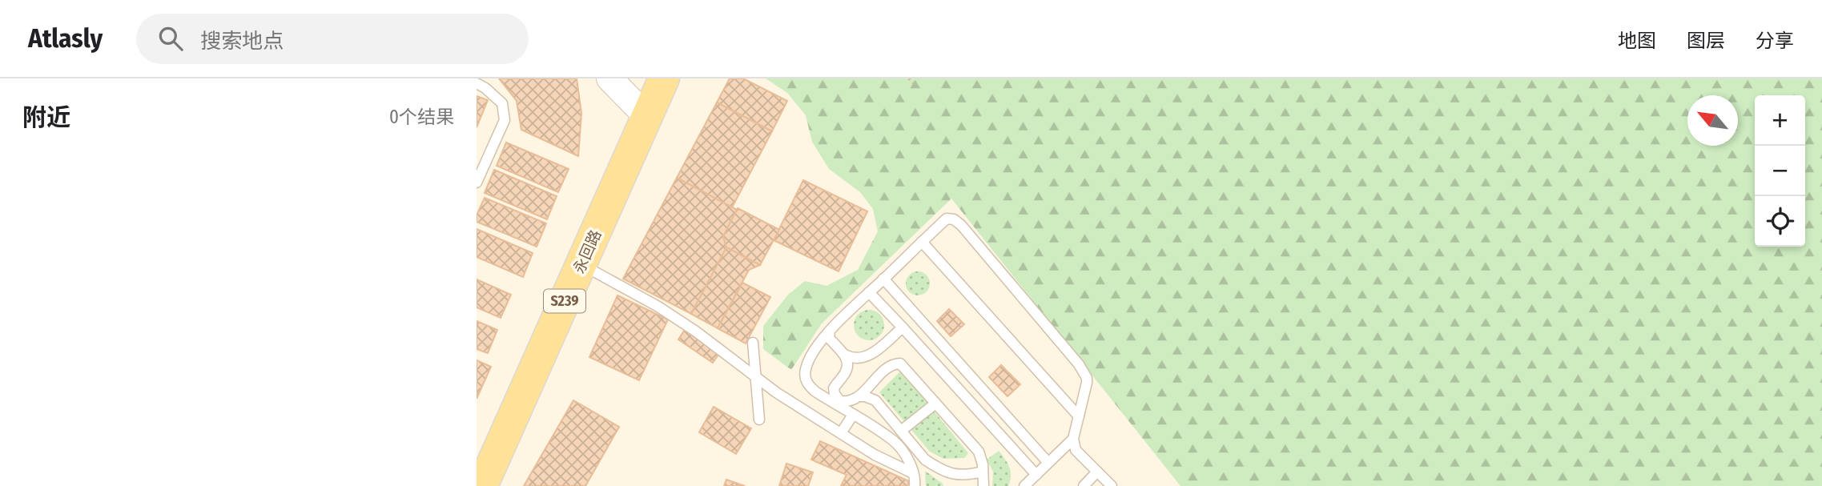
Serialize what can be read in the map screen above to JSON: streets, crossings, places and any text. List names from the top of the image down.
{
  "streets": {
    "main road": ["永回路", "S239"]
  },
  "north": "top left",
  "page": {
    "header": "Atlasly",
    "search": "搜索地点",
    "nav": ["地图", "图层", "分享"],
    "heading": ["附近", "0个结果"],
    "map_buttons": ["+", "−"]
  }
}
